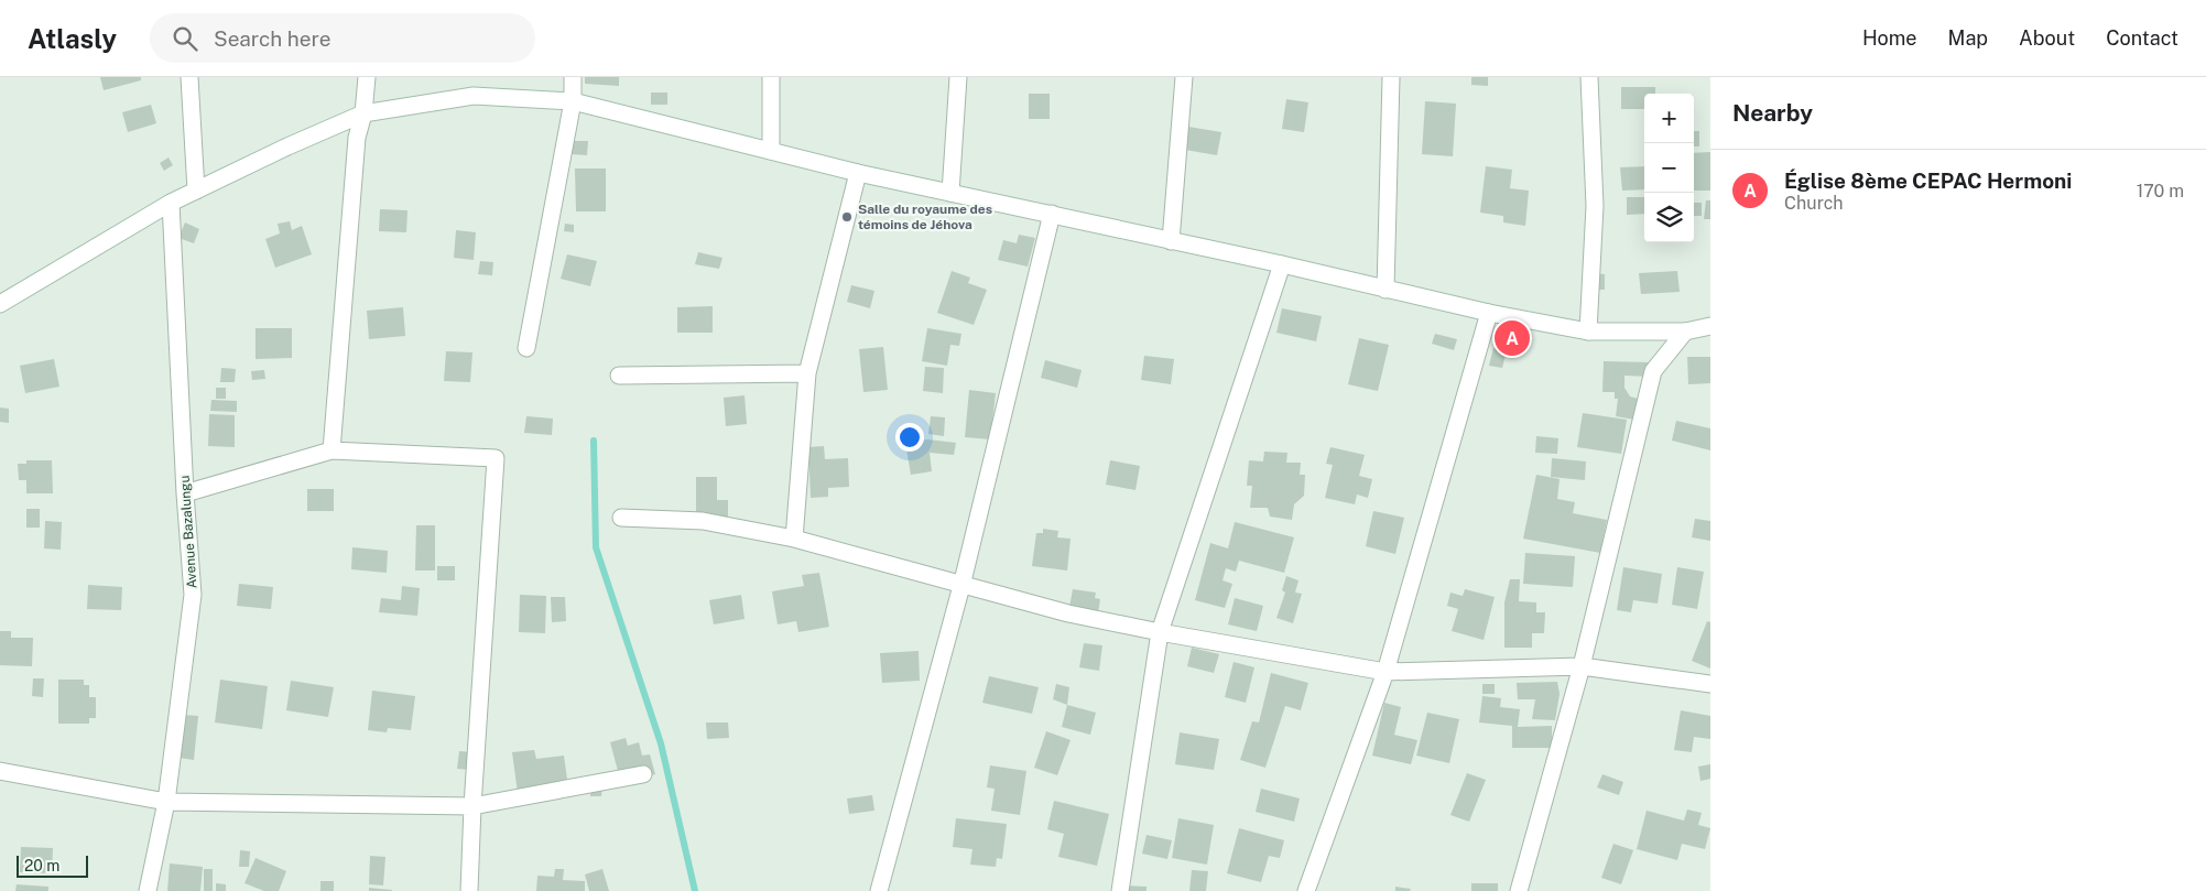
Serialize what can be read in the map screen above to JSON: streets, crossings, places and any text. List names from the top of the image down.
{
  "streets": {
    "street": ["Avenue Bazalungu"]
  },
  "places": ["Salle du royaume des témoins de Jéhova"],
  "scale_bar": "20 m",
  "page": {
    "header": "Atlasly",
    "search": "Search here",
    "nav": [
      "Home",
      "Map",
      "About",
      "Contact"
    ],
    "heading": "Nearby",
    "map_buttons": ["+", "−"],
    "list": [
      {
        "mark": "A",
        "name": "Église 8ème CEPAC Hermoni",
        "note": "Church",
        "value": "170 m"
      }
    ],
    "pins": "A",
    "scale": "20 m"
  }
}
